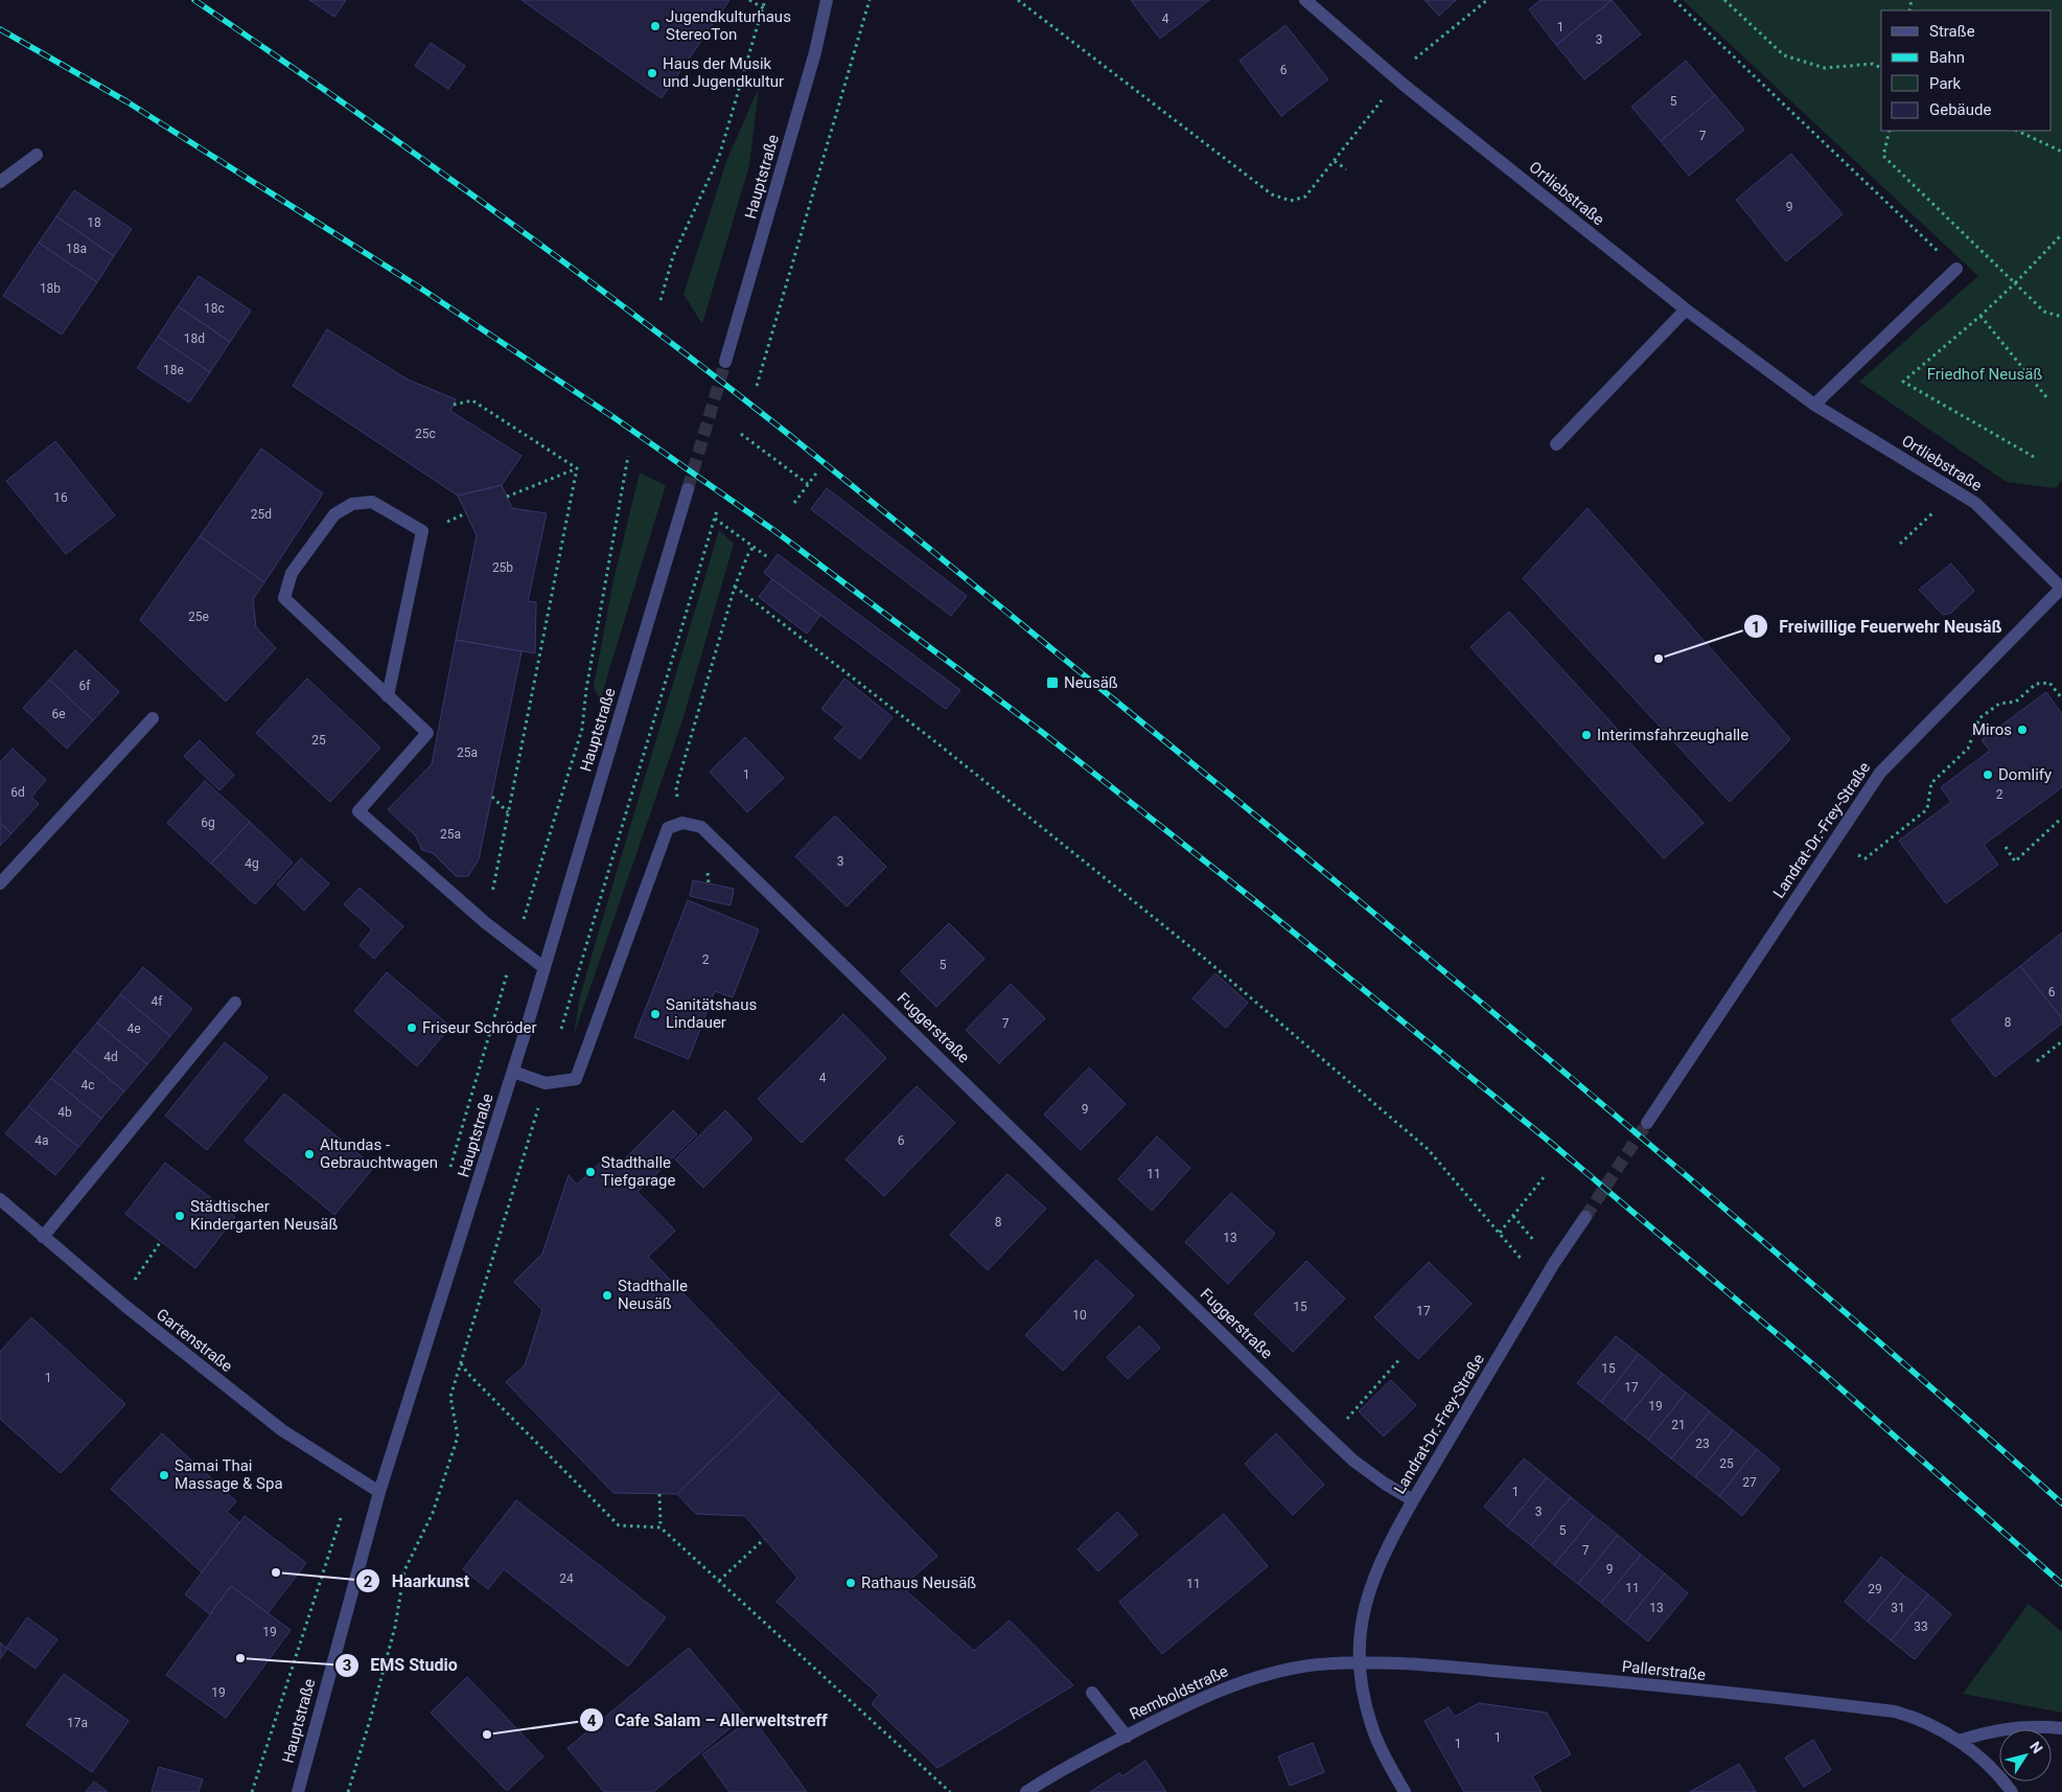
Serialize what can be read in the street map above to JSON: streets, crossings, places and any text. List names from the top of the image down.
{
  "streets": {
    "street": [
      "Hauptstraße",
      "Ortliebstraße",
      "Landrat-Dr.-Frey-Straße",
      "Fuggerstraße",
      "Gartenstraße",
      "Pallerstraße",
      "Remboldstraße"
    ]
  },
  "crossings": [
    ["Hauptstraße", "Gartenstraße"],
    ["Ortliebstraße", "Landrat-Dr.-Frey-Straße"],
    ["Landrat-Dr.-Frey-Straße", "Fuggerstraße"],
    ["Landrat-Dr.-Frey-Straße", "Pallerstraße"],
    ["Landrat-Dr.-Frey-Straße", "Remboldstraße"],
    ["Pallerstraße", "Remboldstraße"]
  ],
  "parks": ["Friedhof Neusäß"],
  "places": {
    "other": [
      "Jugendkulturhaus StereoTon",
      "Haus der Musik und Jugendkultur",
      "Freiwillige Feuerwehr Neusäß",
      "Miros",
      "Interimsfahrzeughalle",
      "Domlify",
      "Sanitätshaus Lindauer",
      "Friseur Schröder",
      "Altundas - Gebrauchtwagen",
      "Stadthalle Tiefgarage",
      "Städtischer Kindergarten Neusäß",
      "Stadthalle Neusäß",
      "Samai Thai Massage & Spa",
      "Haarkunst",
      "Rathaus Neusäß",
      "EMS Studio",
      "Cafe Salam – Allerweltstreff"
    ],
    "transit": ["Neusäß"]
  },
  "house_numbers": [
    "4",
    "1",
    "3",
    "6",
    "5",
    "7",
    "9",
    "18",
    "18a",
    "18b",
    "18c",
    "18d",
    "18e",
    "25c",
    "16",
    "25d",
    "25b",
    "25e",
    "6f",
    "6e",
    "25",
    "25a",
    "1",
    "6d",
    "2",
    "6g",
    "25a",
    "3",
    "4g",
    "2",
    "5",
    "6",
    "4f",
    "8",
    "7",
    "4e",
    "4d",
    "4",
    "4c",
    "9",
    "4b",
    "4a",
    "6",
    "11",
    "8",
    "13",
    "15",
    "17",
    "10",
    "15",
    "1",
    "17",
    "19",
    "21",
    "23",
    "25",
    "27",
    "1",
    "3",
    "5",
    "7",
    "9",
    "24",
    "11",
    "11",
    "29",
    "13",
    "31",
    "33",
    "19",
    "19",
    "17a",
    "1",
    "1"
  ],
  "legend": [
    "Straße",
    "Bahn",
    "Park",
    "Gebäude"
  ],
  "north": "top right"
}
